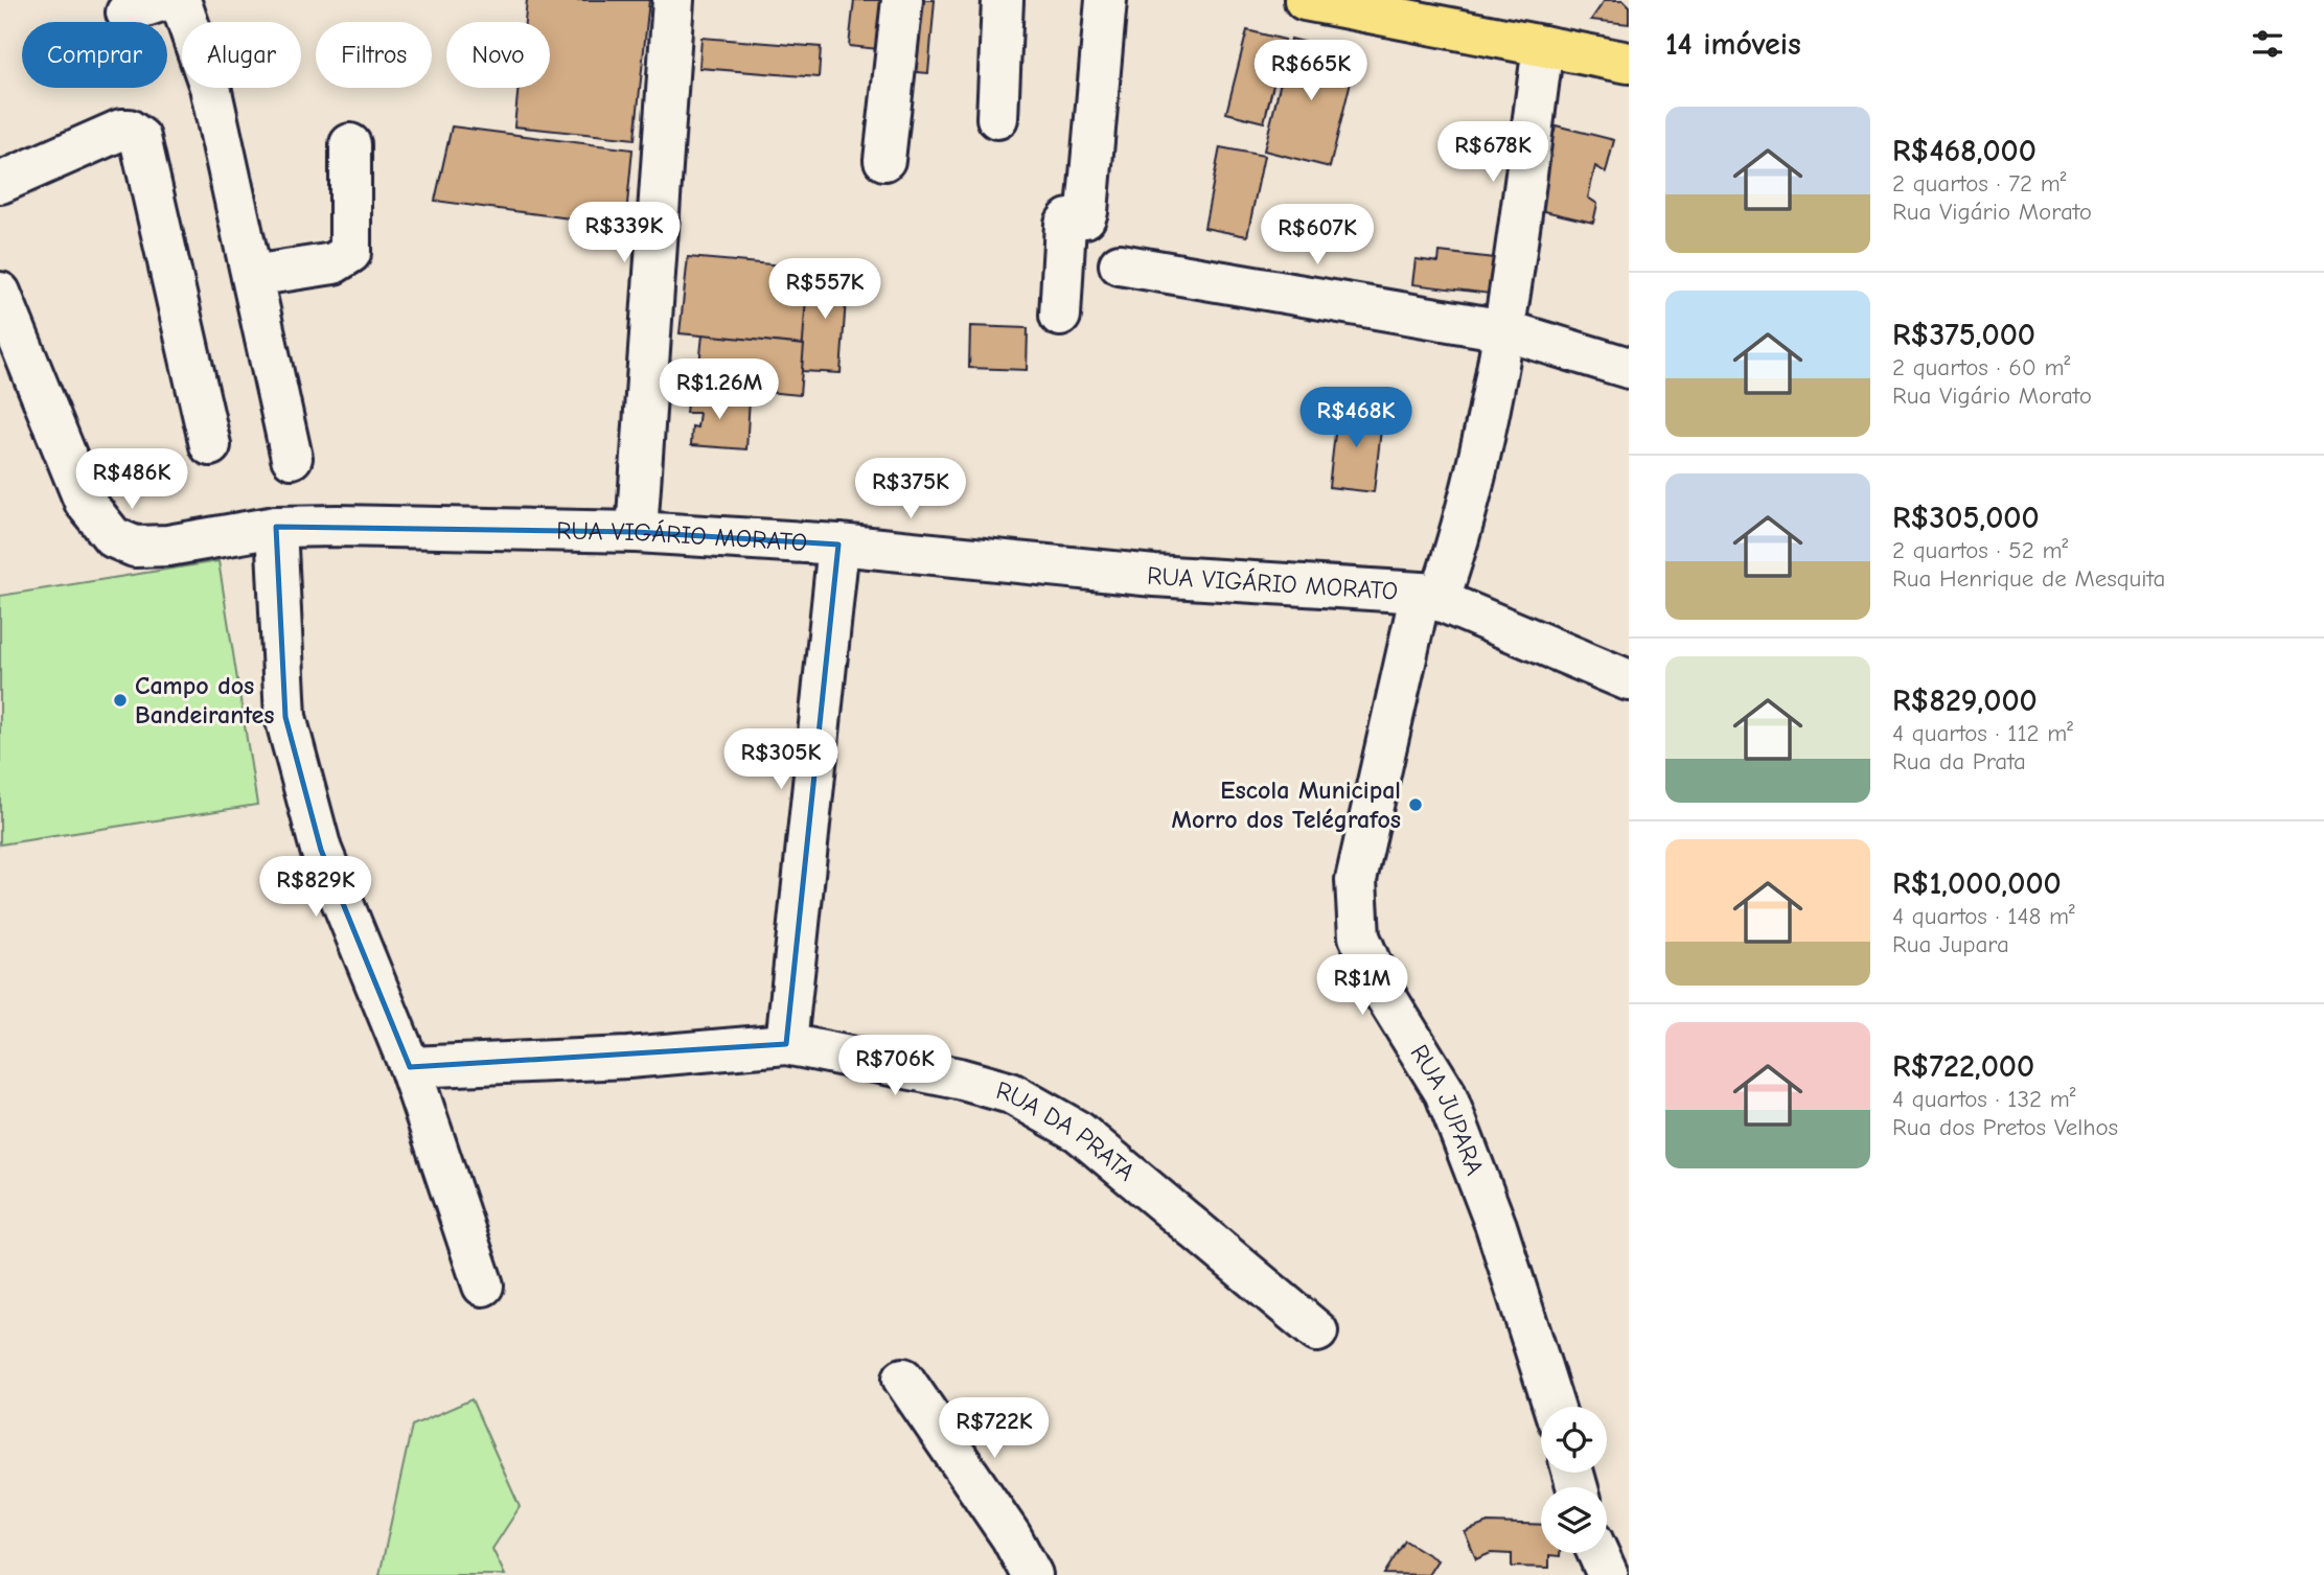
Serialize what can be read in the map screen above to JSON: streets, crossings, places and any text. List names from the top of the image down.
{
  "streets": {
    "street": ["RUA VIGÁRIO MORATO", "RUA JUPARA", "RUA DA PRATA"]
  },
  "crossings": [
    ["RUA VIGÁRIO MORATO", "RUA JUPARA"]
  ],
  "places": ["Campo dos Bandeirantes", "Escola Municipal Morro dos Telégrafos"],
  "page": {
    "heading": "14 imóveis",
    "chip": [
      "Comprar",
      "Alugar",
      "Filtros",
      "Novo"
    ],
    "price": [
      "R$665K",
      "R$678K",
      "R$339K",
      "R$607K",
      "R$557K",
      "R$1.26M",
      "R$468K",
      "R$486K",
      "R$375K",
      "R$305K",
      "R$829K",
      "R$1M",
      "R$706K",
      "R$722K"
    ],
    "list": [
      {
        "name": "R$468,000",
        "note": "2 quartos · 72 m² · Rua Vigário Morato"
      },
      {
        "name": "R$375,000",
        "note": "2 quartos · 60 m² · Rua Vigário Morato"
      },
      {
        "name": "R$305,000",
        "note": "2 quartos · 52 m² · Rua Henrique de Mesquita"
      },
      {
        "name": "R$829,000",
        "note": "4 quartos · 112 m² · Rua da Prata"
      },
      {
        "name": "R$1,000,000",
        "note": "4 quartos · 148 m² · Rua Jupara"
      },
      {
        "name": "R$722,000",
        "note": "4 quartos · 132 m² · Rua dos Pretos Velhos"
      }
    ]
  }
}
